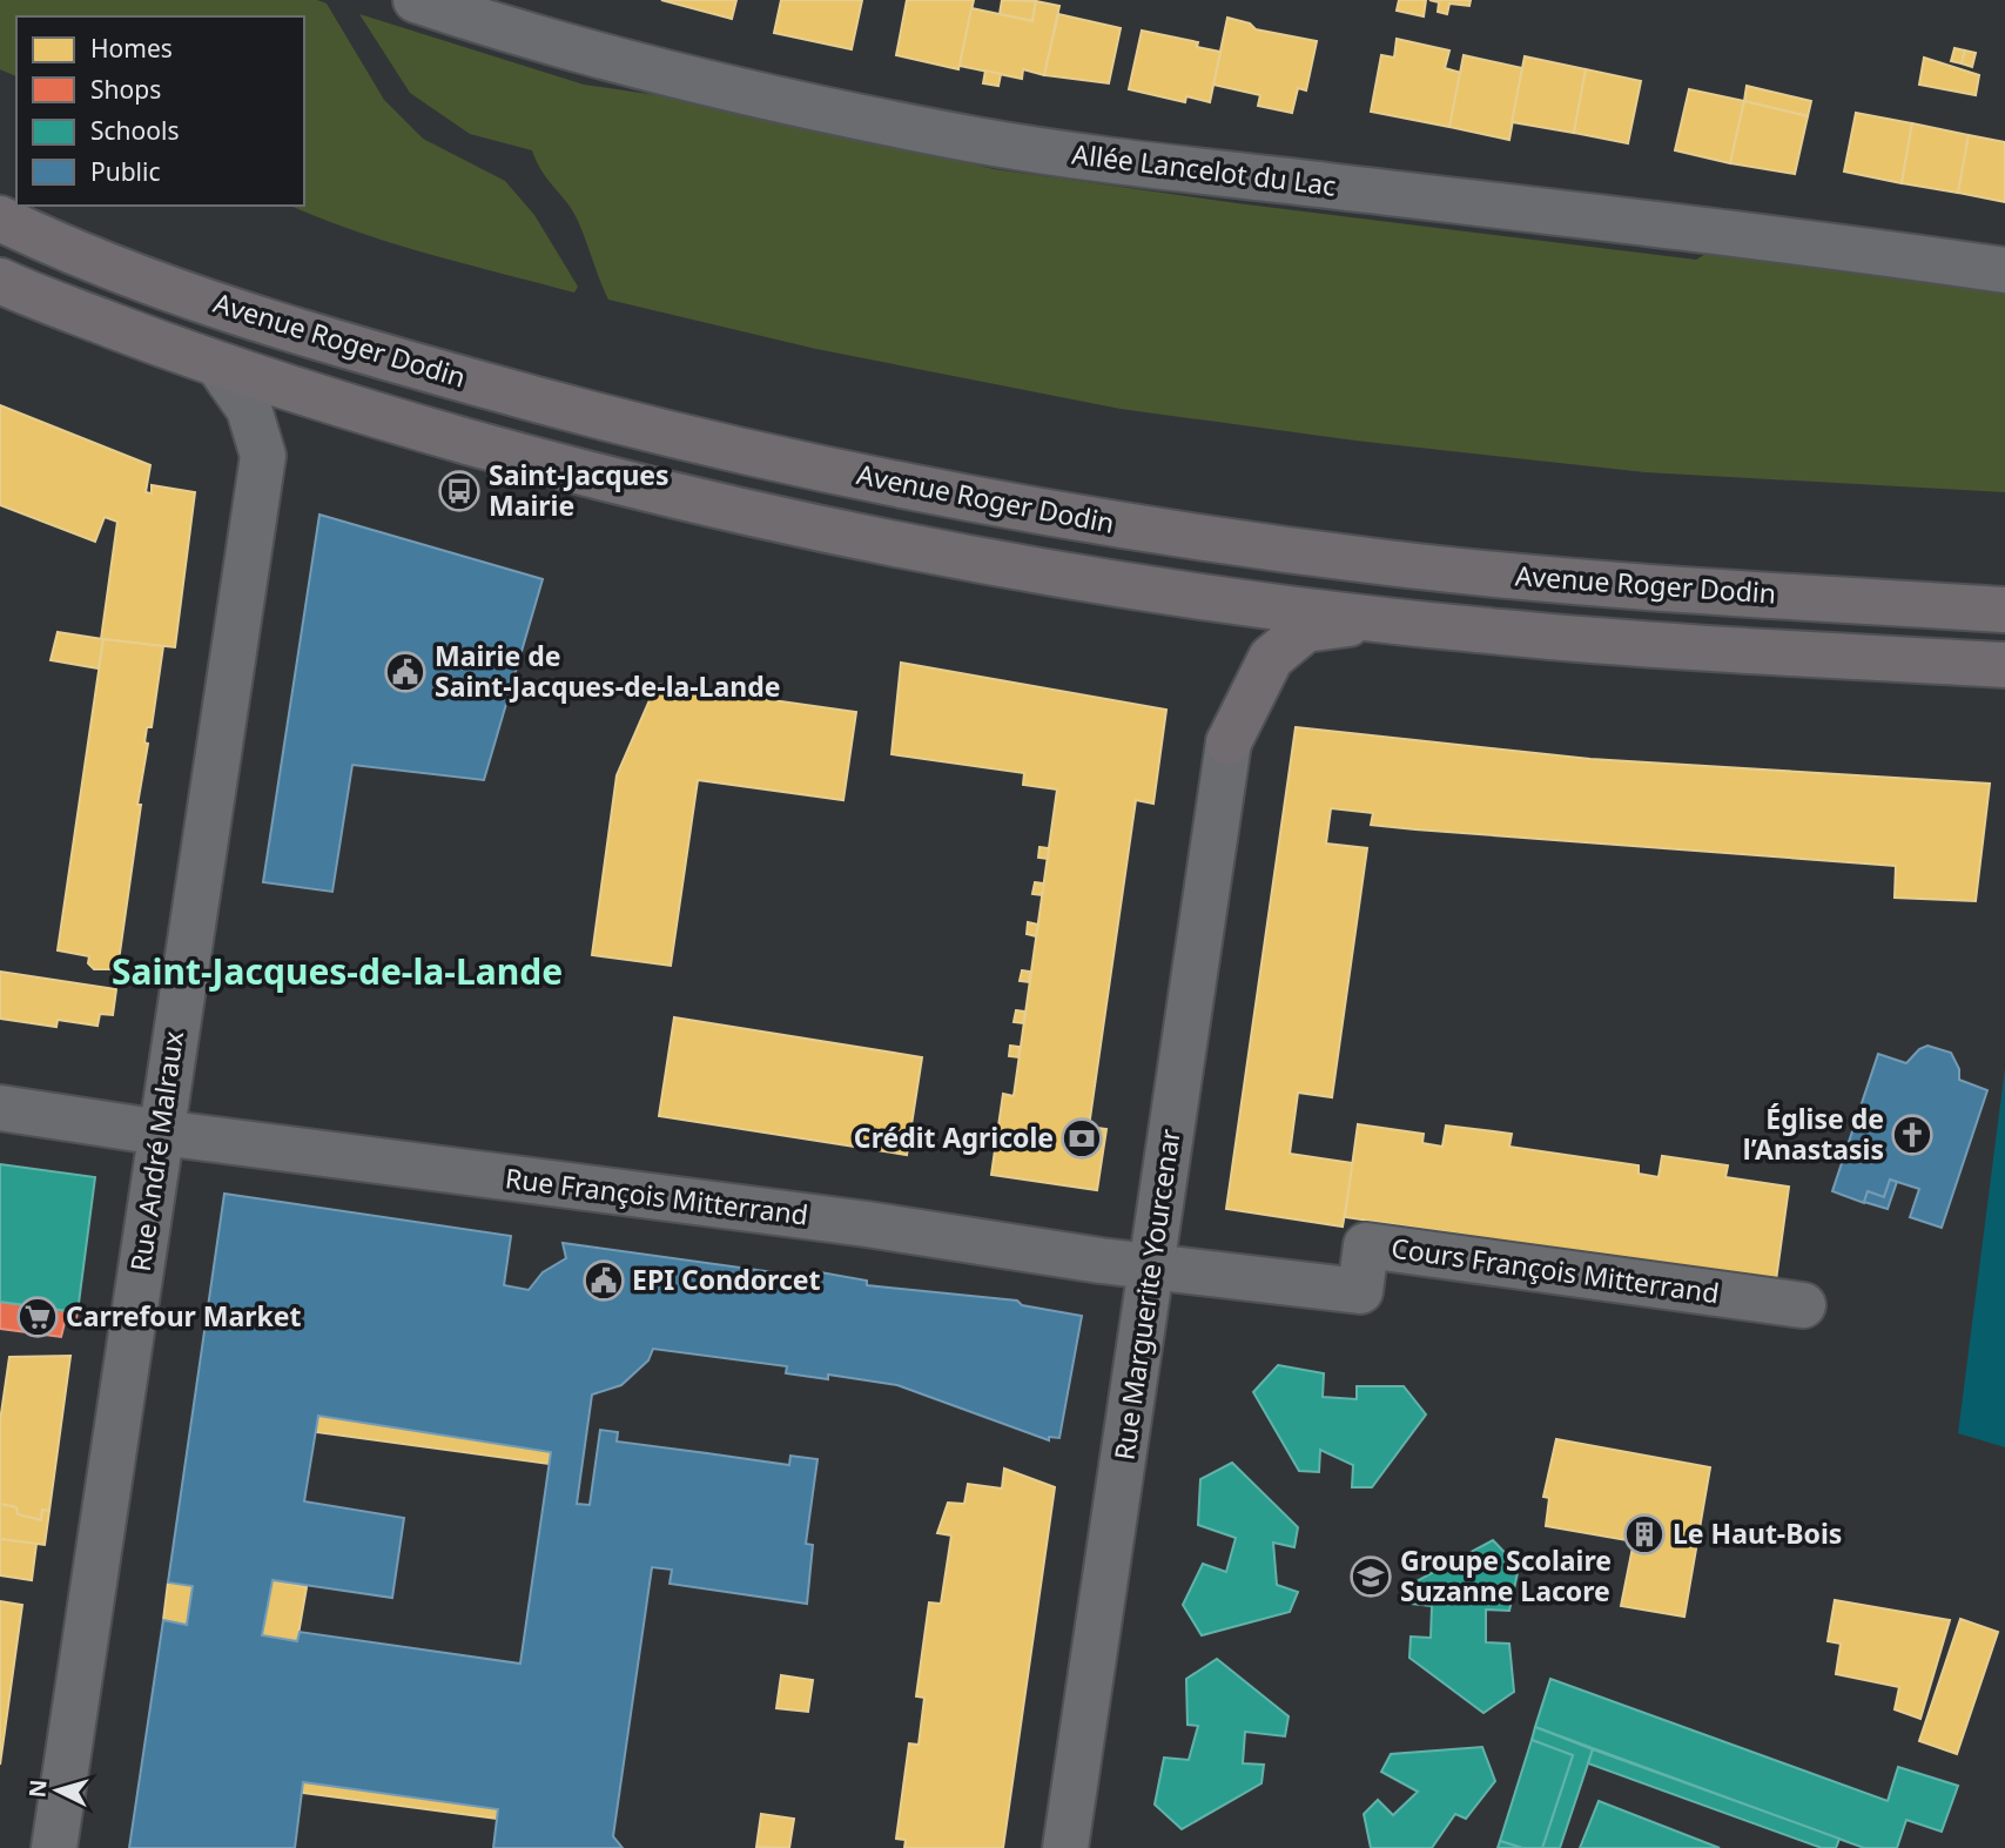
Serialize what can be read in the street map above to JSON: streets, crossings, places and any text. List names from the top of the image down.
{
  "streets": {
    "main road": ["Avenue Roger Dodin"],
    "street": [
      "Allée Lancelot du Lac",
      "Rue André Malraux",
      "Rue François Mitterrand",
      "Cours François Mitterrand",
      "Rue Marguerite Yourcenar"
    ]
  },
  "crossings": [
    ["Rue André Malraux", "Rue François Mitterrand"],
    ["Rue François Mitterrand", "Cours François Mitterrand"],
    ["Rue François Mitterrand", "Rue Marguerite Yourcenar"],
    ["Cours François Mitterrand", "Rue Marguerite Yourcenar"]
  ],
  "districts": ["Saint-Jacques-de-la-Lande"],
  "places": {
    "bus stop": ["Saint-Jacques Mairie"],
    "public building": ["Mairie de Saint-Jacques-de-la-Lande", "EPI Condorcet"],
    "church": ["Église de l’Anastasis"],
    "bank": ["Crédit Agricole"],
    "supermarket": ["Carrefour Market"],
    "building": ["Le Haut-Bois"],
    "school or university": ["Groupe Scolaire Suzanne Lacore"]
  },
  "legend": [
    "Homes",
    "Shops",
    "Schools",
    "Public"
  ],
  "north": "left"
}
